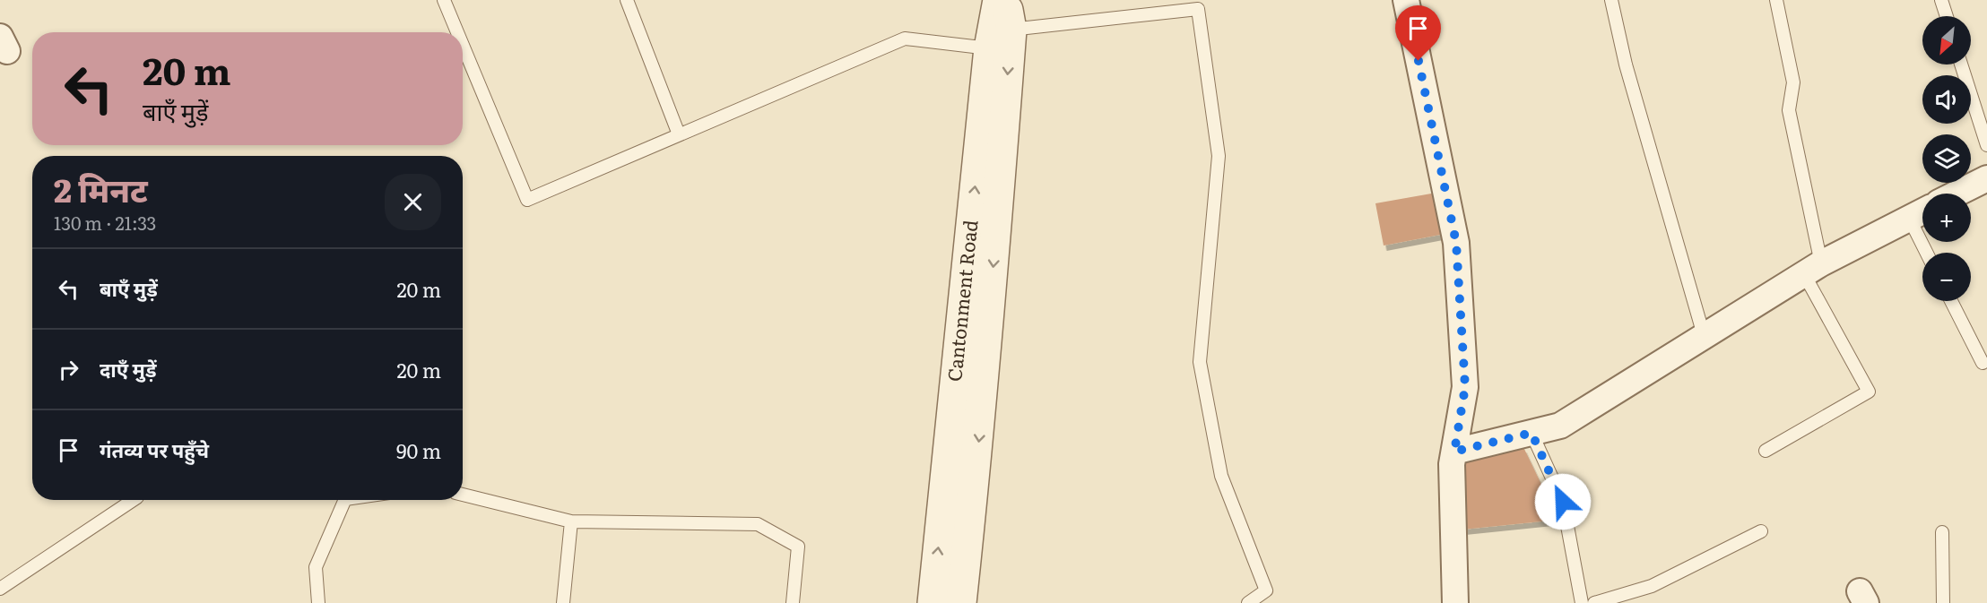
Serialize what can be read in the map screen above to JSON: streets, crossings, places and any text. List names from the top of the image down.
{
  "streets": {
    "street": ["Cantonment Road"]
  },
  "north": "bottom left",
  "page": {
    "map_buttons": ["+", "−"],
    "turn": ["20 m", "बाएँ मुड़ें"],
    "heading": ["2 मिनट", "130 m · 21:33"],
    "list": [
      {
        "name": "बाएँ मुड़ें",
        "value": "20 m"
      },
      {
        "name": "दाएँ मुड़ें",
        "value": "20 m"
      },
      {
        "name": "गंतव्य पर पहुँचे",
        "value": "90 m"
      }
    ]
  }
}
